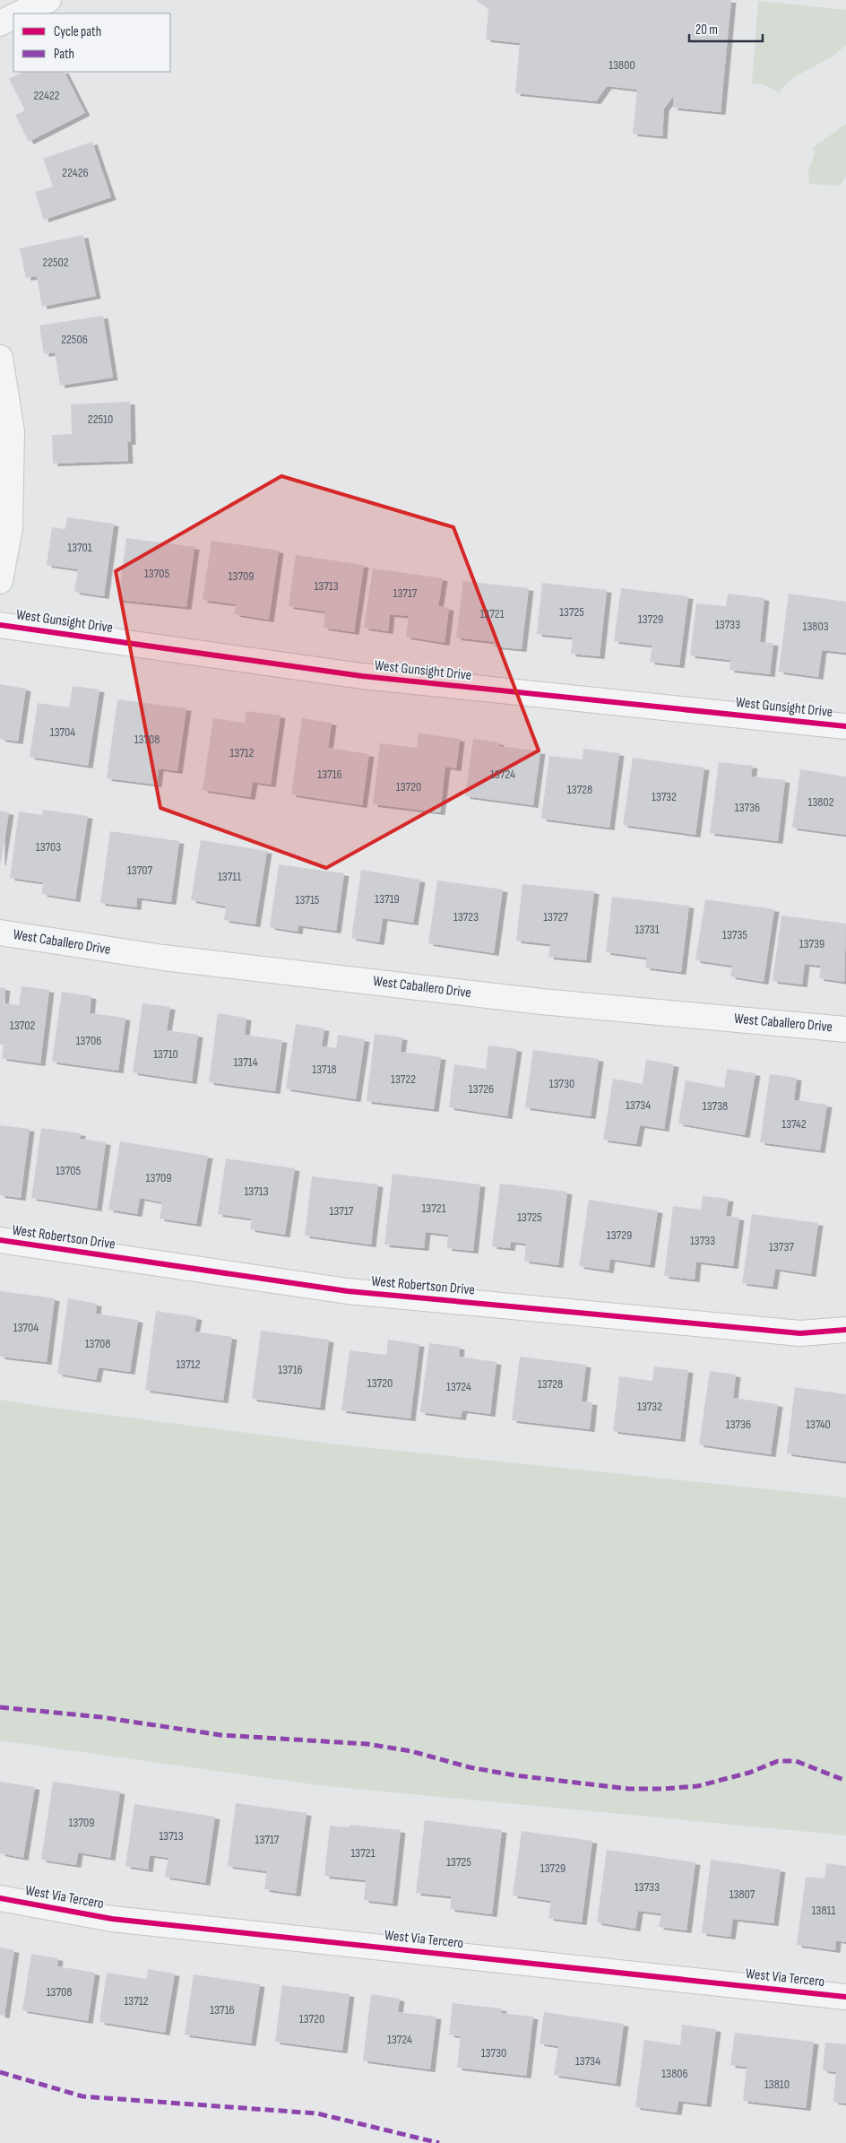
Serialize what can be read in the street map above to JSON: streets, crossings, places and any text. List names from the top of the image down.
{
  "streets": {
    "street": [
      "West Gunsight Drive",
      "West Caballero Drive",
      "West Robertson Drive",
      "West Via Tercero"
    ]
  },
  "house_numbers": [
    "13800",
    "22422",
    "22426",
    "22502",
    "22506",
    "22510",
    "13701",
    "13705",
    "13709",
    "13713",
    "13717",
    "13725",
    "13721",
    "13729",
    "13733",
    "13803",
    "13704",
    "13708",
    "13712",
    "13716",
    "13724",
    "13720",
    "13728",
    "13732",
    "13802",
    "13736",
    "13703",
    "13707",
    "13711",
    "13719",
    "13715",
    "13723",
    "13727",
    "13731",
    "13735",
    "13739",
    "13702",
    "13706",
    "13710",
    "13714",
    "13718",
    "13722",
    "13730",
    "13726",
    "13734",
    "13738",
    "13742",
    "13705",
    "13709",
    "13713",
    "13721",
    "13717",
    "13725",
    "13729",
    "13733",
    "13737",
    "13704",
    "13708",
    "13712",
    "13716",
    "13720",
    "13728",
    "13724",
    "13732",
    "13736",
    "13740",
    "13709",
    "13713",
    "13717",
    "13721",
    "13725",
    "13729",
    "13733",
    "13807",
    "13811",
    "13708",
    "13712",
    "13716",
    "13720",
    "13724",
    "13730",
    "13734",
    "13806",
    "13810"
  ],
  "legend": ["Cycle path", "Path"],
  "scale_bar": "20 m"
}
